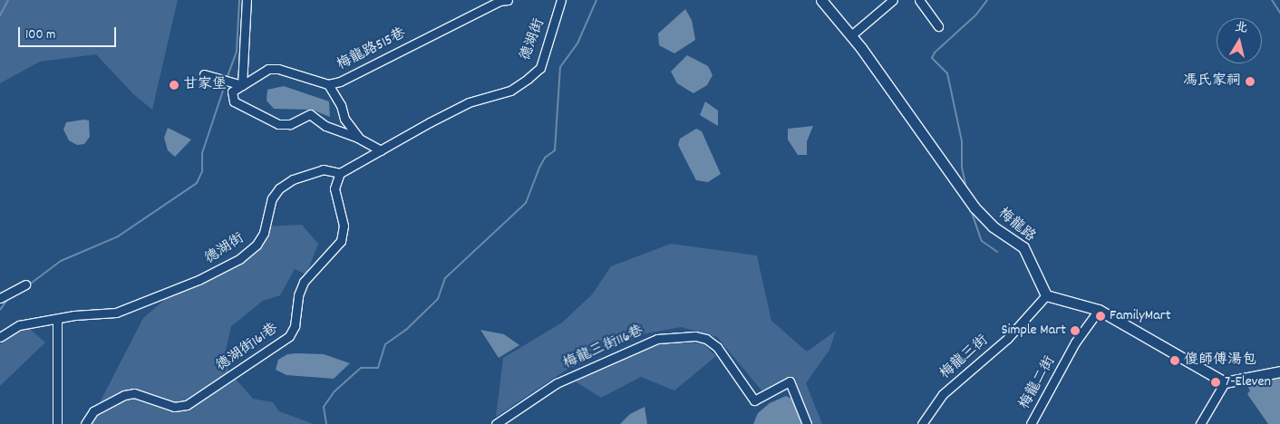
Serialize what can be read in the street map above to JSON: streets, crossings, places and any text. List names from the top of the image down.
{
  "streets": {
    "street": [
      "德湖街",
      "梅龍路515巷",
      "梅龍路",
      "德湖街161巷",
      "梅龍三街116巷",
      "梅龍三街",
      "梅龍二街"
    ]
  },
  "crossings": [
    ["德湖街", "德湖街161巷"],
    ["梅龍路", "梅龍三街"]
  ],
  "places": [
    "馮氏家祠",
    "甘家堡",
    "FamilyMart",
    "Simple Mart",
    "傻師傅湯包",
    "7-Eleven"
  ],
  "scale_bar": "100 m",
  "north": "top"
}
